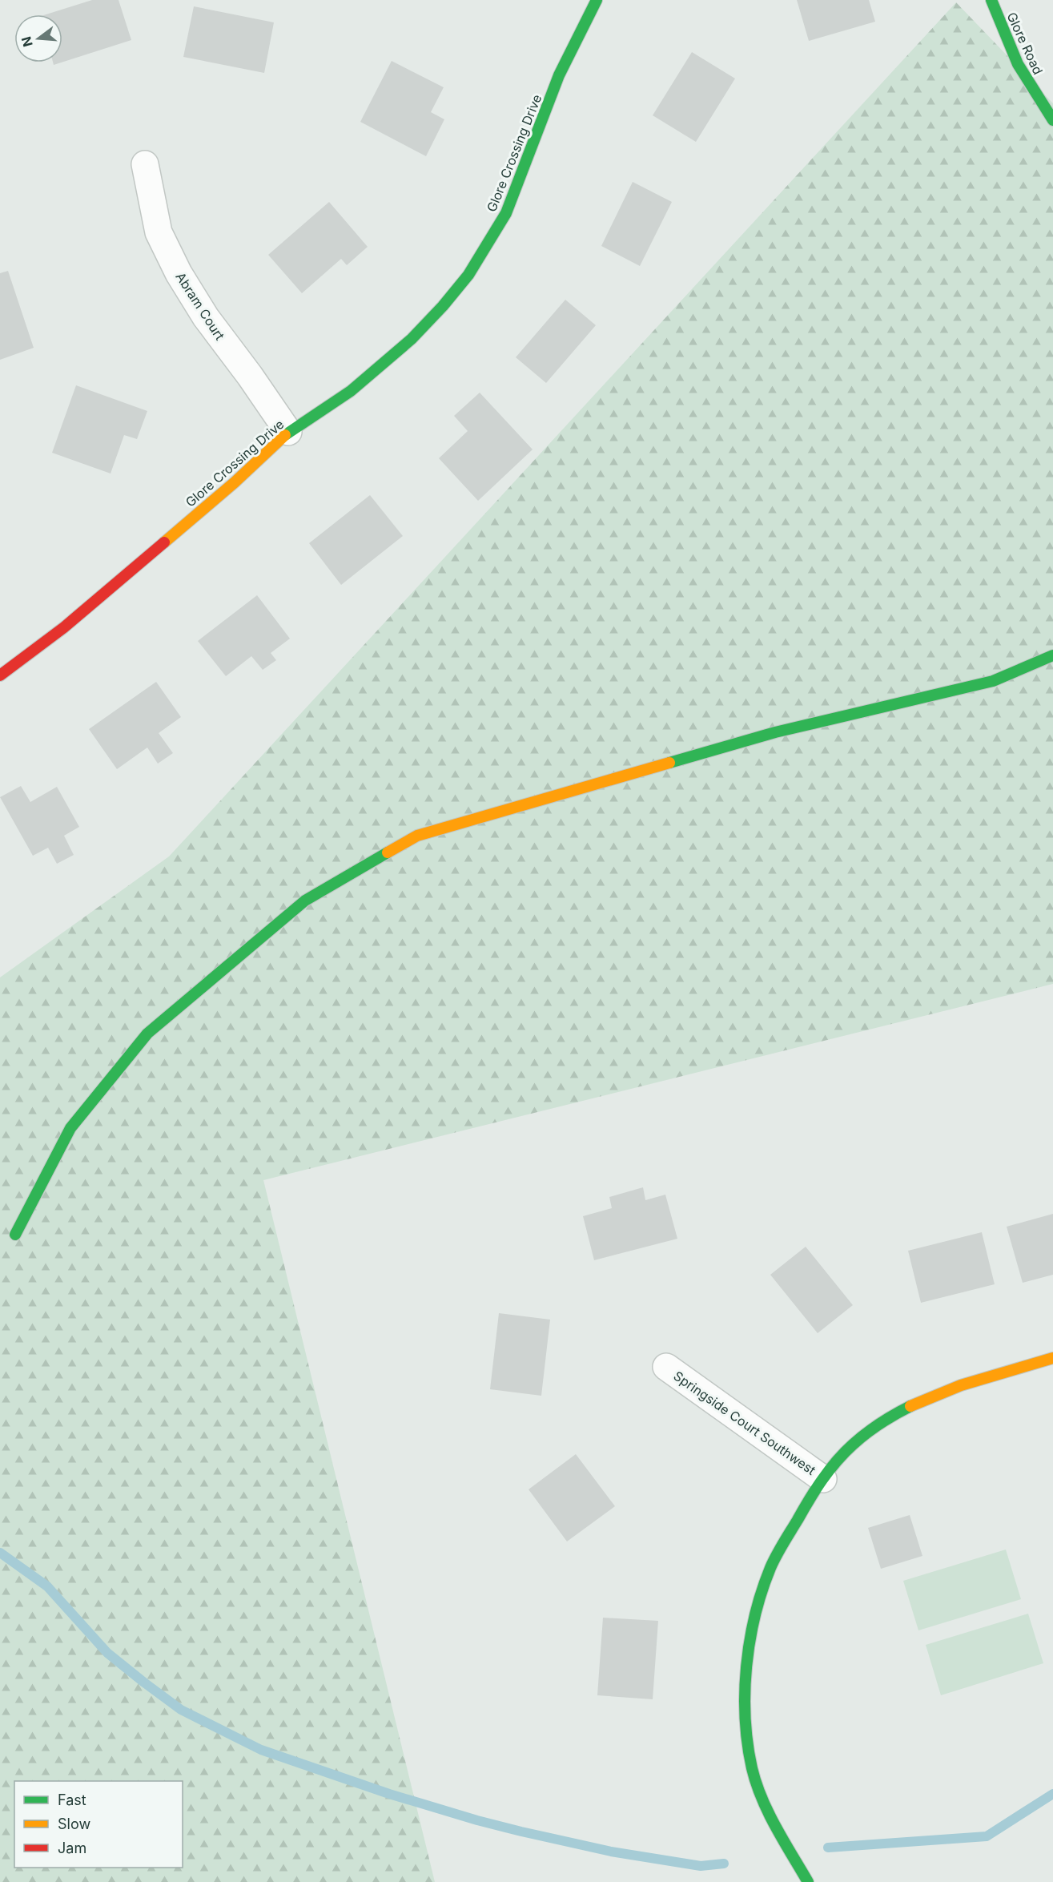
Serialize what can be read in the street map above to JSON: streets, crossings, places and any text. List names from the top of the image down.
{
  "streets": {
    "street": [
      "Glore Road",
      "Glore Crossing Drive",
      "Abram Court",
      "Springside Court Southwest"
    ]
  },
  "crossings": [
    ["Glore Crossing Drive", "Abram Court"]
  ],
  "legend": ["Fast", "Slow", "Jam"],
  "north": "left"
}
